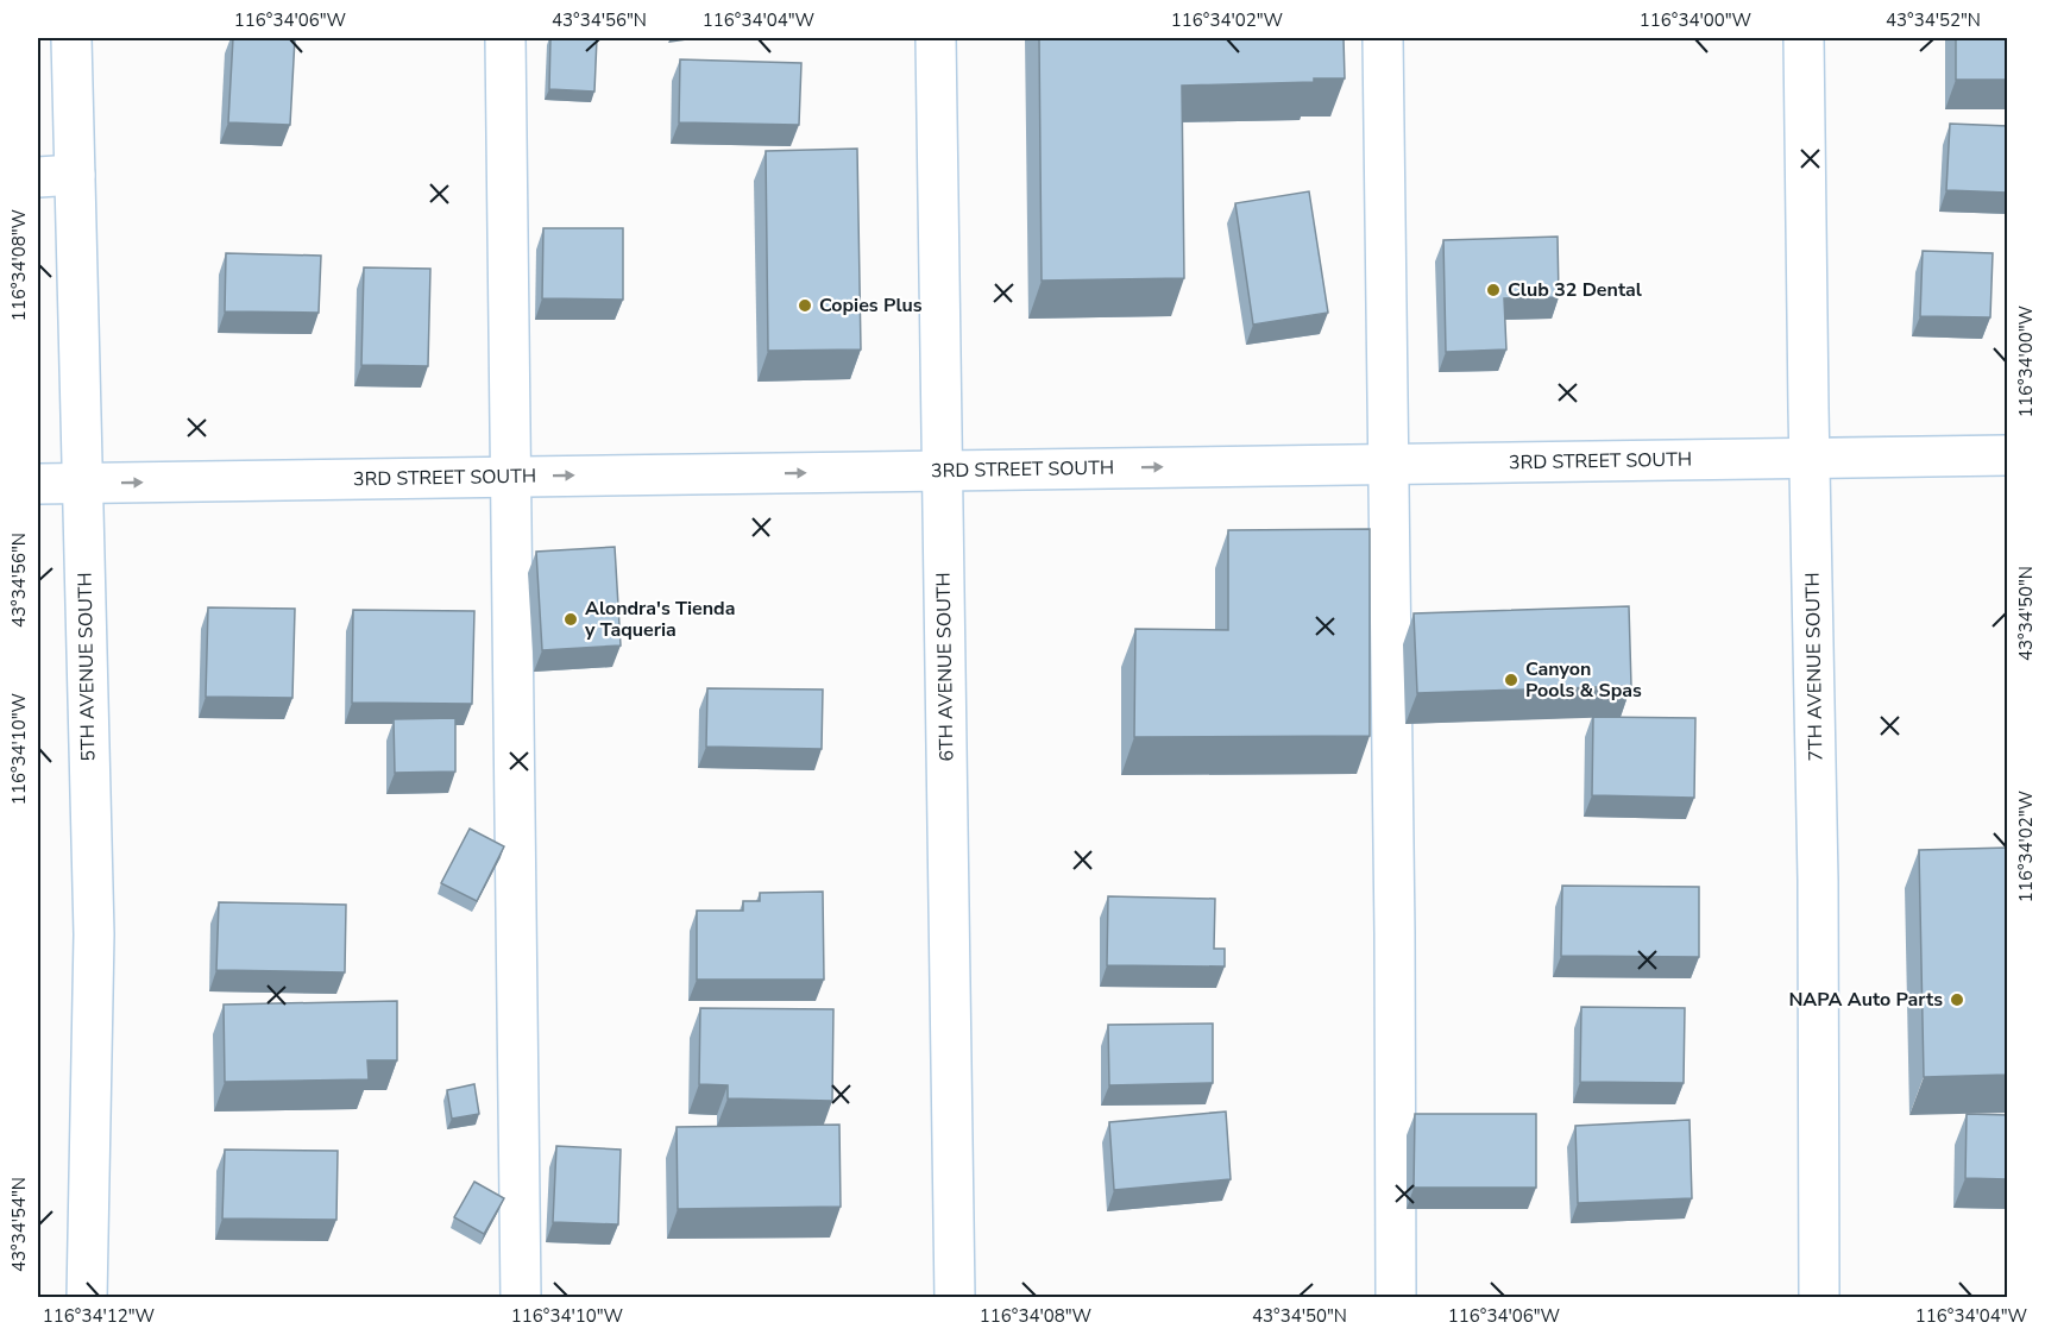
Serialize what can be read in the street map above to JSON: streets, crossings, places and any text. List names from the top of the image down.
{
  "streets": {
    "street": [
      "3RD STREET SOUTH",
      "5TH AVENUE SOUTH",
      "6TH AVENUE SOUTH",
      "7TH AVENUE SOUTH"
    ]
  },
  "crossings": [
    ["3RD STREET SOUTH", "5TH AVENUE SOUTH"],
    ["3RD STREET SOUTH", "6TH AVENUE SOUTH"],
    ["3RD STREET SOUTH", "7TH AVENUE SOUTH"]
  ],
  "one_way": ["3RD STREET SOUTH"],
  "places": [
    "Club 32 Dental",
    "Copies Plus",
    "Alondra's Tienda y Taqueria",
    "Canyon Pools & Spas",
    "NAPA Auto Parts"
  ],
  "coordinates": [
    "116°34'06\"W",
    "43°34'56\"N",
    "116°34'04\"W",
    "116°34'02\"W",
    "116°34'00\"W",
    "43°34'52\"N",
    "116°34'08\"W",
    "43°34'50\"N",
    "116°34'10\"W",
    "43°34'54\"N",
    "116°34'12\"W"
  ]
}
